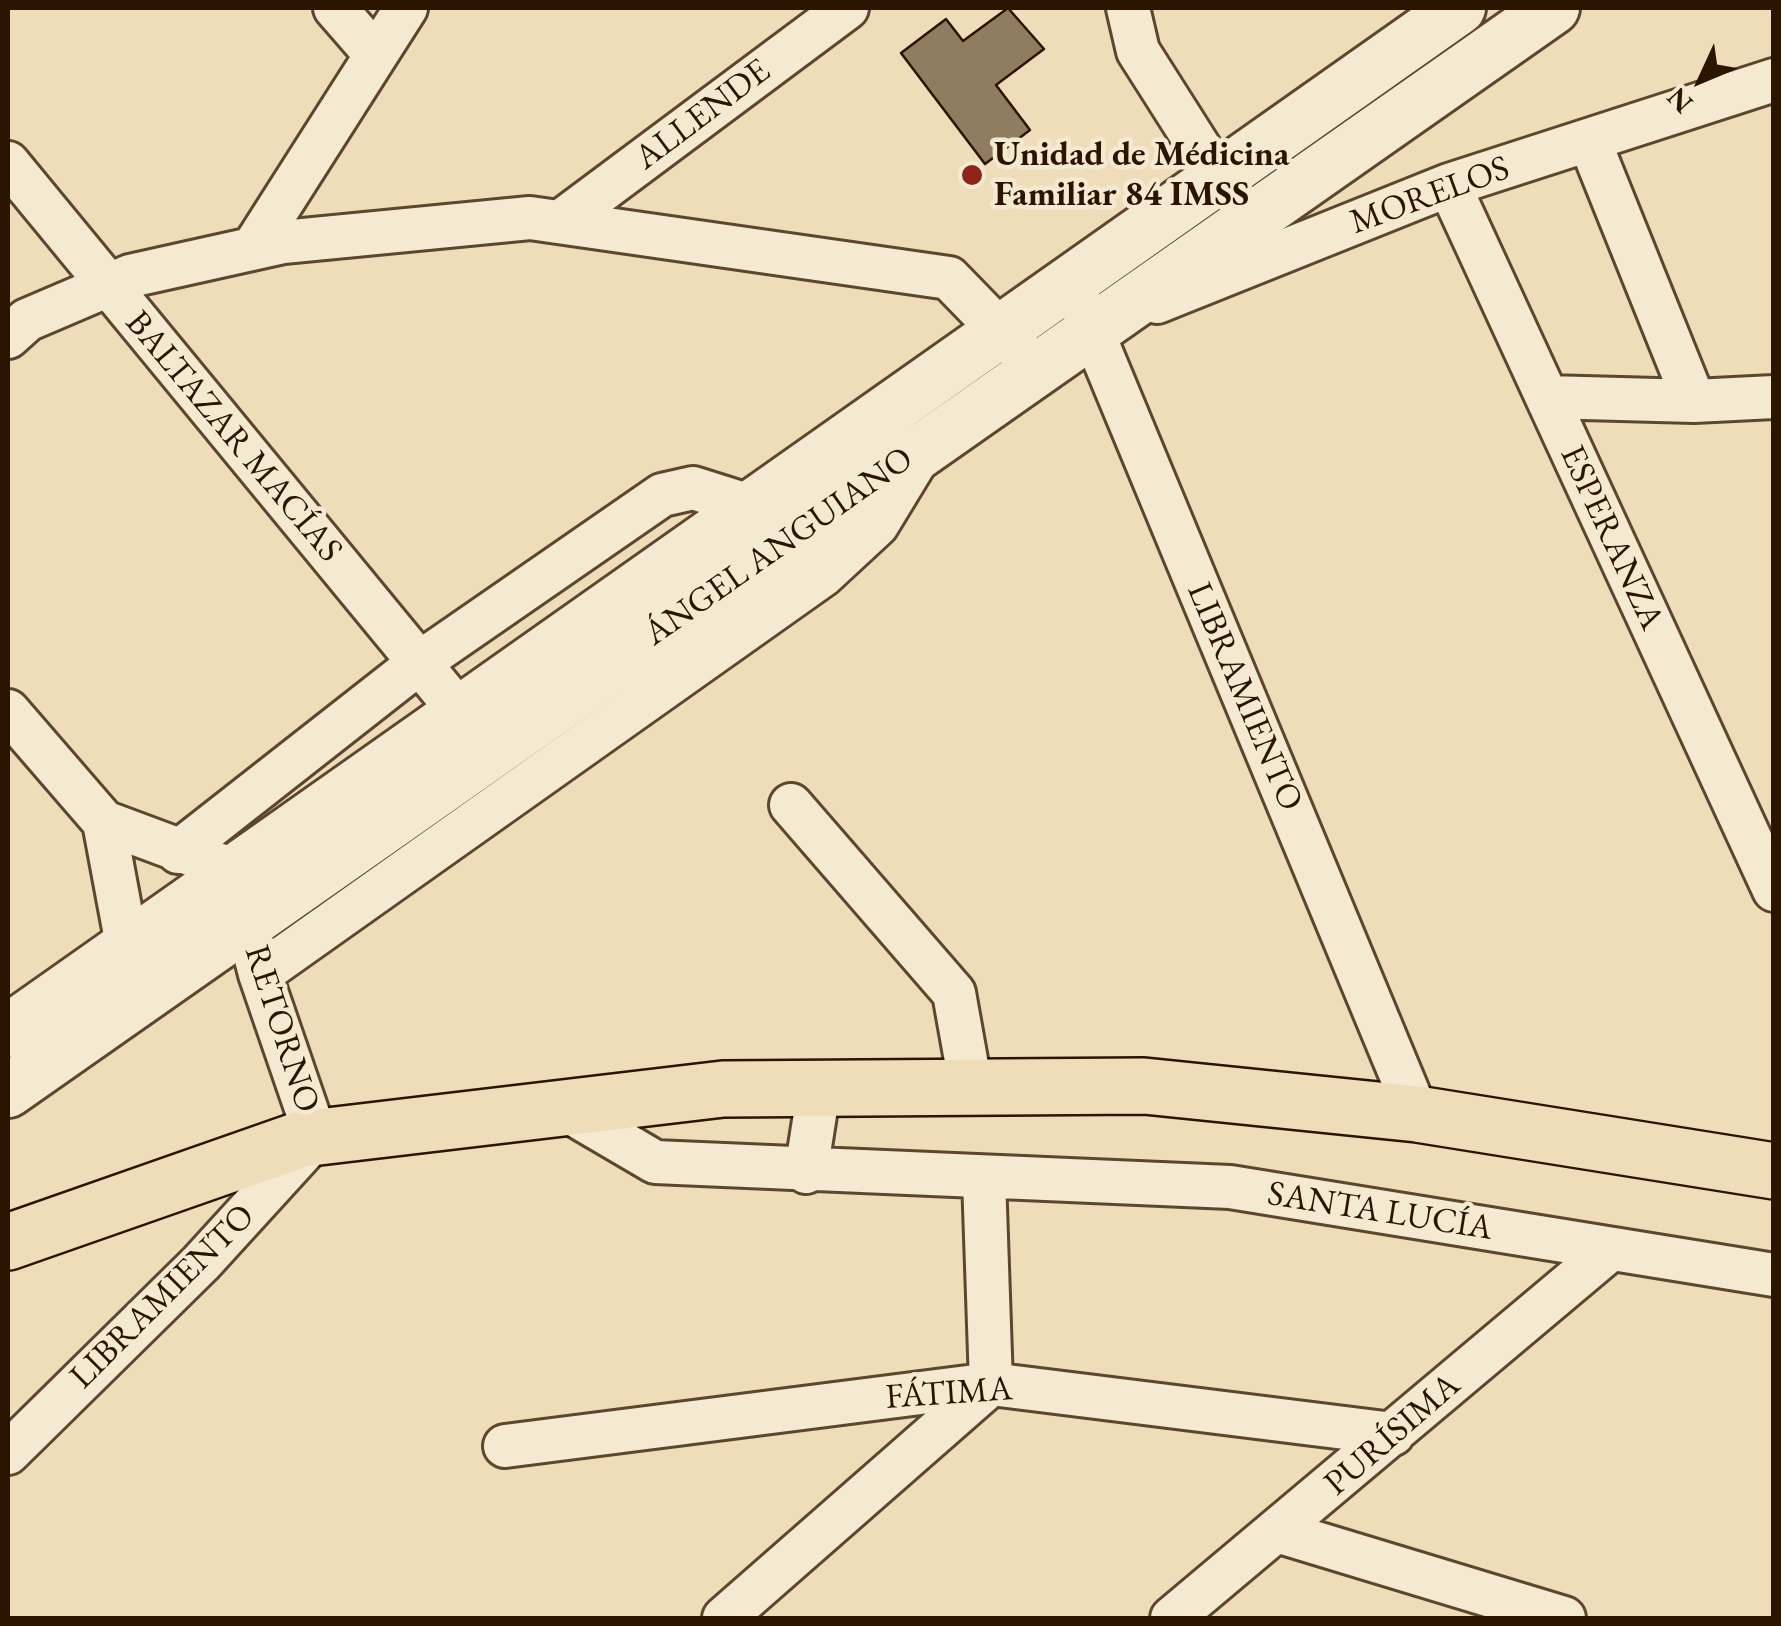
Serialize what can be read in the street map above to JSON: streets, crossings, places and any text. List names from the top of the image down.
{
  "streets": {
    "street": [
      "ALLENDE",
      "MORELOS",
      "BALTAZAR MACÍAS",
      "ESPERANZA",
      "ÁNGEL ANGUIANO",
      "LIBRAMIENTO",
      "RETORNO",
      "SANTA LUCÍA",
      "FÁTIMA",
      "PURÍSIMA"
    ]
  },
  "crossings": [
    ["MORELOS", "ESPERANZA"],
    ["MORELOS", "ÁNGEL ANGUIANO"],
    ["MORELOS", "LIBRAMIENTO"],
    ["BALTAZAR MACÍAS", "ÁNGEL ANGUIANO"],
    ["ÁNGEL ANGUIANO", "LIBRAMIENTO"],
    ["ÁNGEL ANGUIANO", "RETORNO"],
    ["LIBRAMIENTO", "RETORNO"],
    ["SANTA LUCÍA", "PURÍSIMA"],
    ["FÁTIMA", "PURÍSIMA"]
  ],
  "places": ["Unidad de Médicina Familiar 84 IMSS"],
  "north": "bottom left"
}
